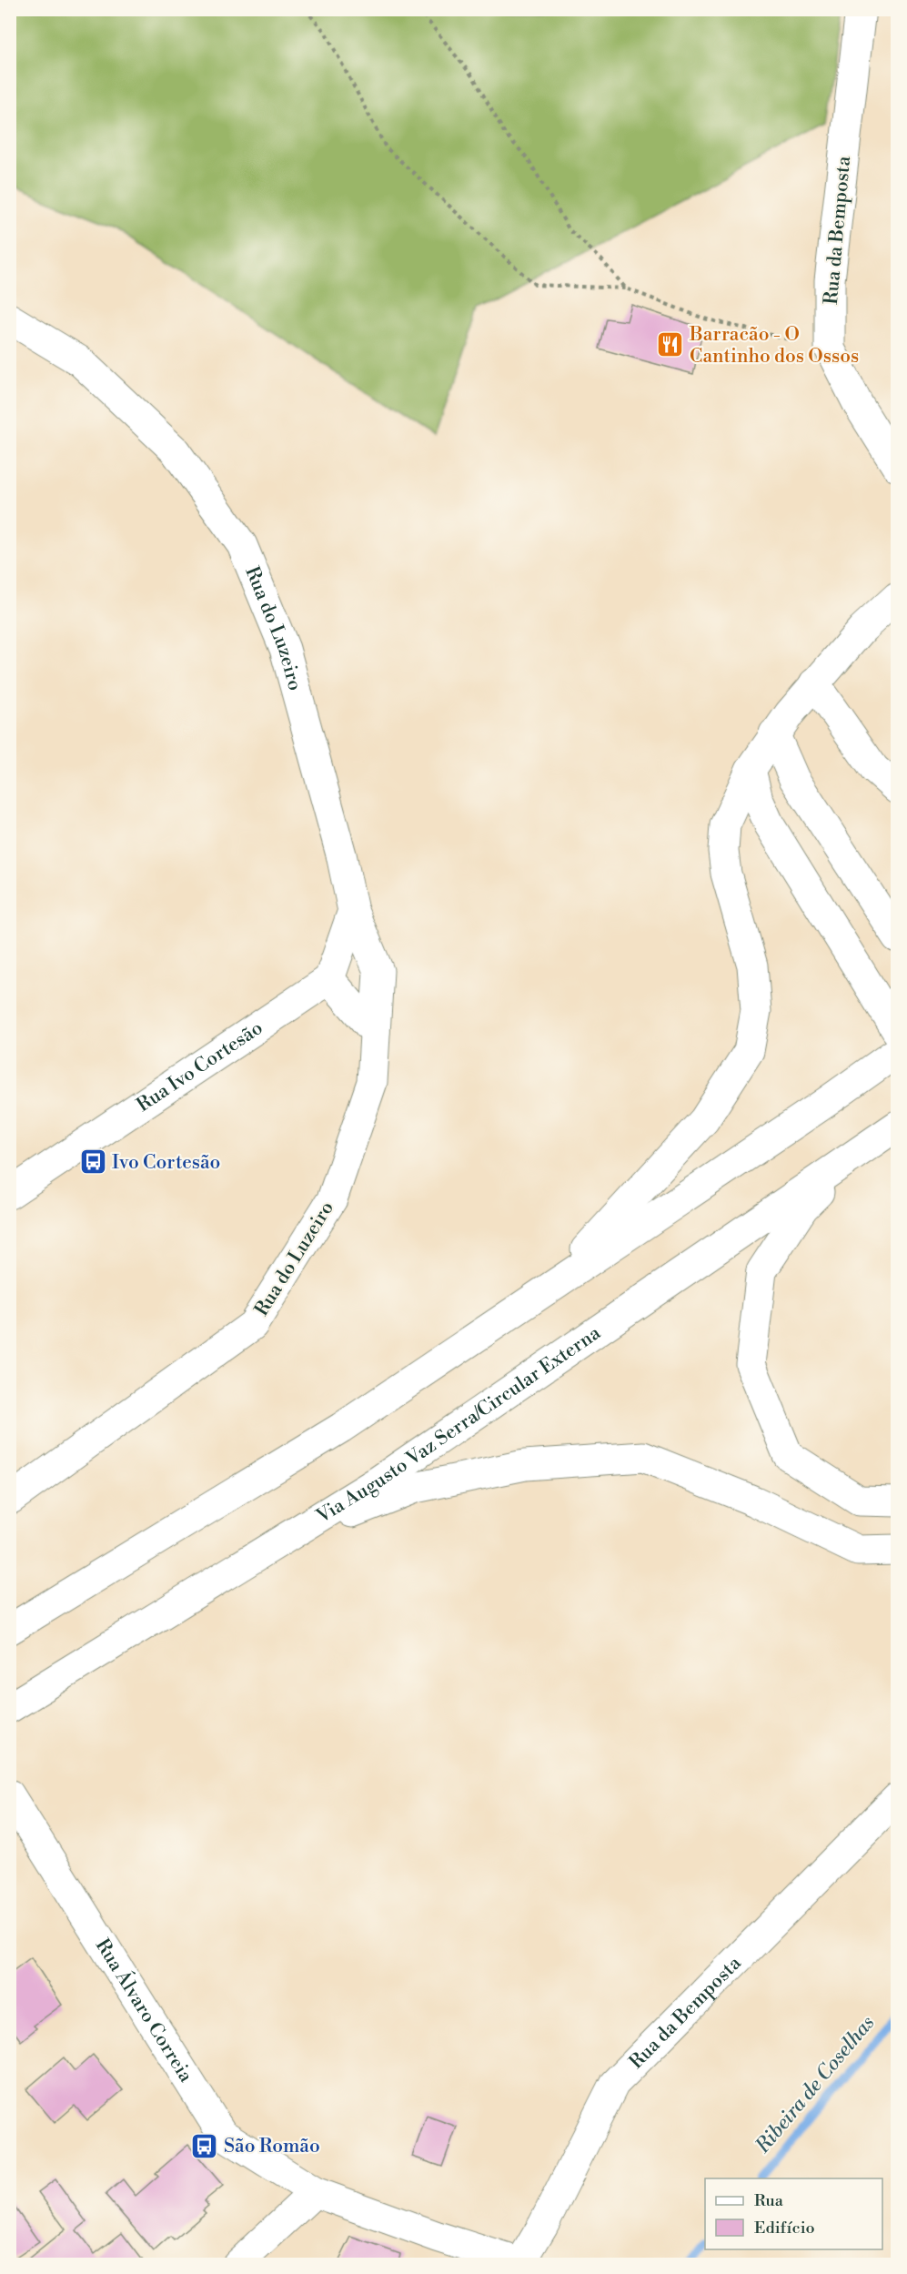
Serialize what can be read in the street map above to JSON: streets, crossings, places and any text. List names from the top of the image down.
{
  "streets": {
    "main road": [
      "Rua da Bemposta",
      "Rua do Luzeiro",
      "Rua Ivo Cortesão",
      "Via Augusto Vaz Serra/Circular Externa",
      "Rua Álvaro Correia"
    ]
  },
  "crossings": [
    ["Rua da Bemposta", "Rua Álvaro Correia"]
  ],
  "water": ["Ribeira de Coselhas"],
  "places": {
    "restaurant": ["Barracão - O Cantinho dos Ossos"],
    "bus stop": ["Ivo Cortesão", "São Romão"]
  },
  "legend": ["Rua", "Edifício"]
}
